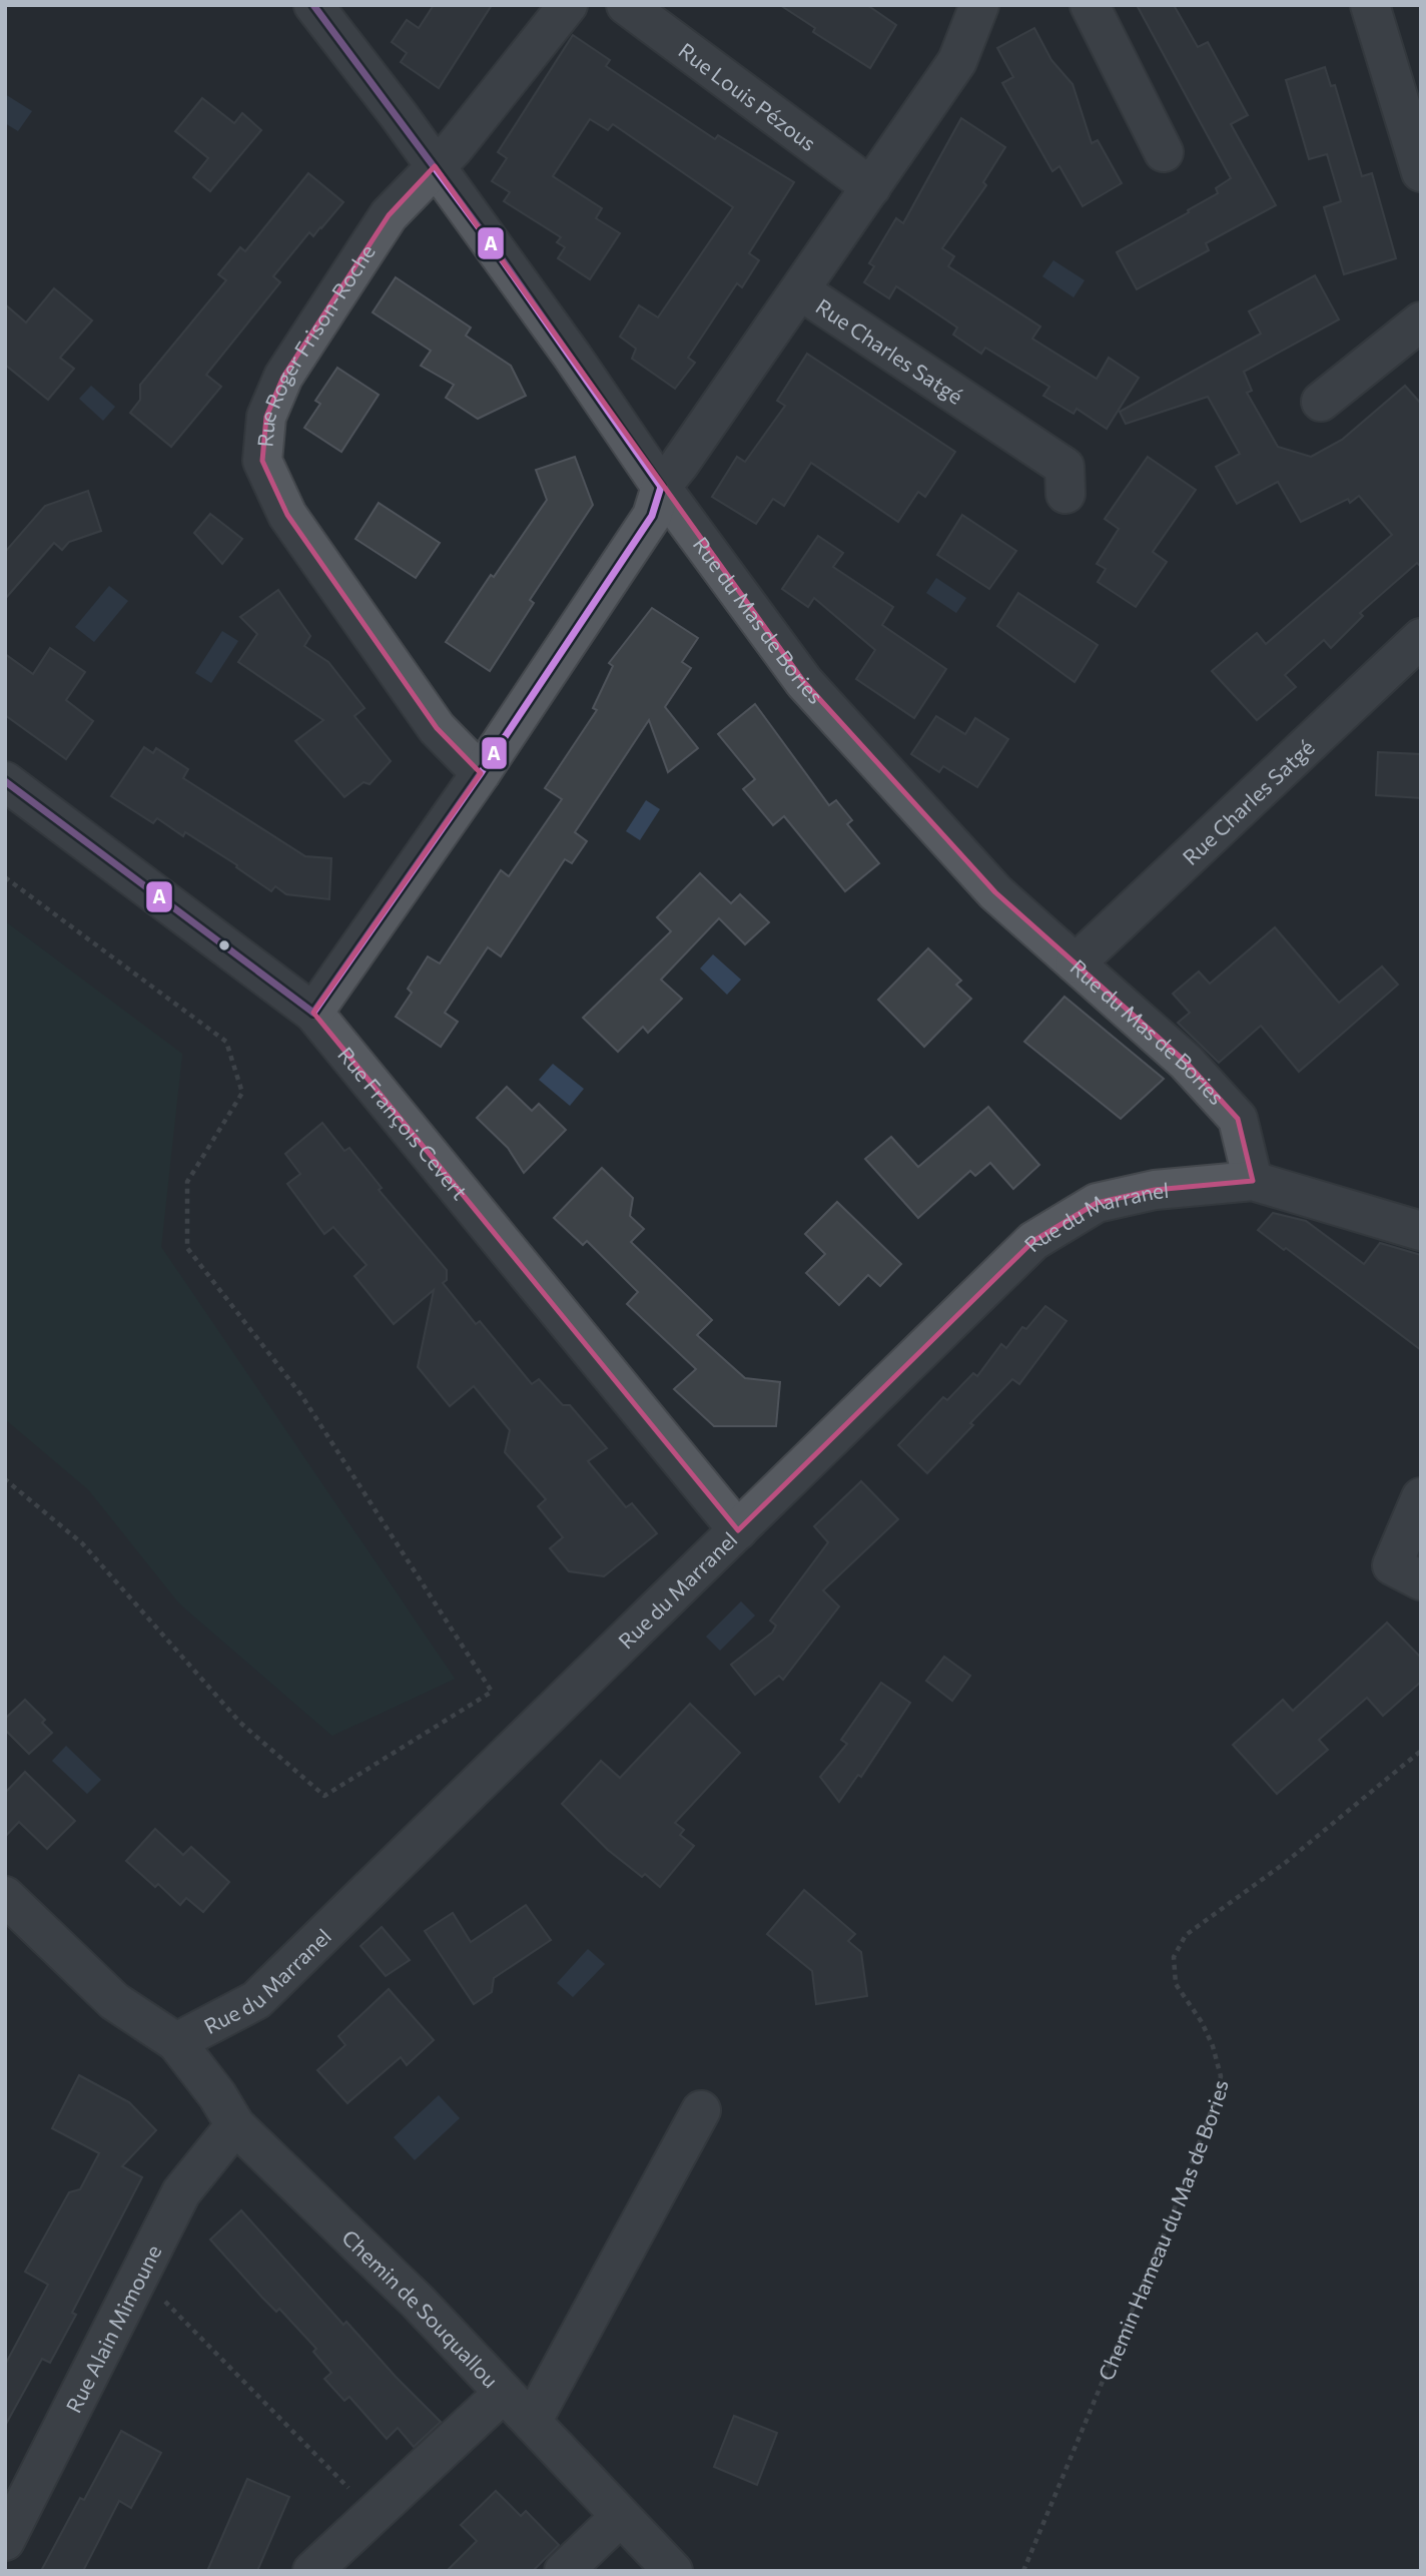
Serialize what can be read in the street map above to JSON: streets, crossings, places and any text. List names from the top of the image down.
{
  "streets": {
    "street": [
      "Rue Louis Pézous",
      "Rue Roger Frison-Roche",
      "Rue Charles Satgé",
      "Rue du Mas de Bories",
      "Rue François Cevert",
      "Rue du Marranel",
      "Chemin de Souquallou",
      "Rue Alain Mimoune"
    ],
    "path": ["Chemin Hameau du Mas de Bories"]
  },
  "crossings": [
    ["Rue Louis Pézous", "Rue Charles Satgé"],
    ["Rue Roger Frison-Roche", "Rue Charles Satgé"],
    ["Rue Roger Frison-Roche", "Rue du Mas de Bories"],
    ["Rue Charles Satgé", "Rue du Mas de Bories"],
    ["Rue Charles Satgé", "Rue François Cevert"],
    ["Rue du Mas de Bories", "Rue du Marranel"],
    ["Rue François Cevert", "Rue du Marranel"],
    ["Rue du Marranel", "Chemin de Souquallou"],
    ["Chemin de Souquallou", "Rue Alain Mimoune"]
  ],
  "lines": ["transit line A"]
}
